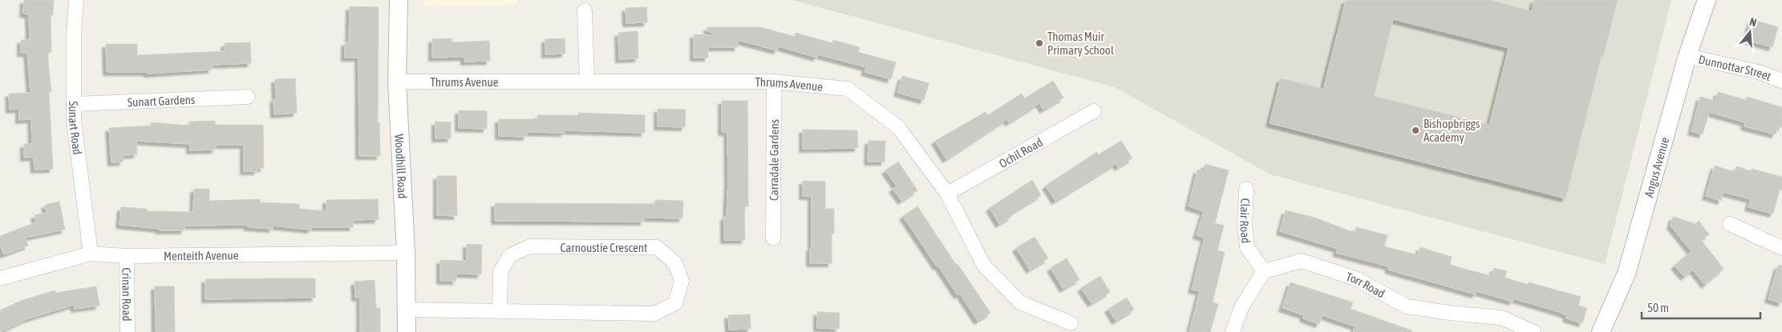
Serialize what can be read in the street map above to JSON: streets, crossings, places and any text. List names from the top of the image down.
{
  "streets": {
    "street": [
      "Dunnottar Street",
      "Thrums Avenue",
      "Sunart Gardens",
      "Sunart Road",
      "Ochil Road",
      "Carradale Gardens",
      "Woodhill Road",
      "Angus Avenue",
      "Clair Road",
      "Carnoustie Crescent",
      "Menteith Avenue",
      "Torr Road",
      "Crinan Road"
    ]
  },
  "crossings": [
    ["Dunnottar Street", "Angus Avenue"],
    ["Thrums Avenue", "Ochil Road"],
    ["Thrums Avenue", "Carradale Gardens"],
    ["Thrums Avenue", "Woodhill Road"],
    ["Sunart Gardens", "Sunart Road"],
    ["Sunart Road", "Menteith Avenue"],
    ["Woodhill Road", "Carnoustie Crescent"],
    ["Woodhill Road", "Menteith Avenue"],
    ["Clair Road", "Torr Road"],
    ["Menteith Avenue", "Crinan Road"]
  ],
  "places": ["Thomas Muir Primary School", "Bishopbriggs Academy"],
  "scale_bar": "50 m",
  "north": "top"
}
